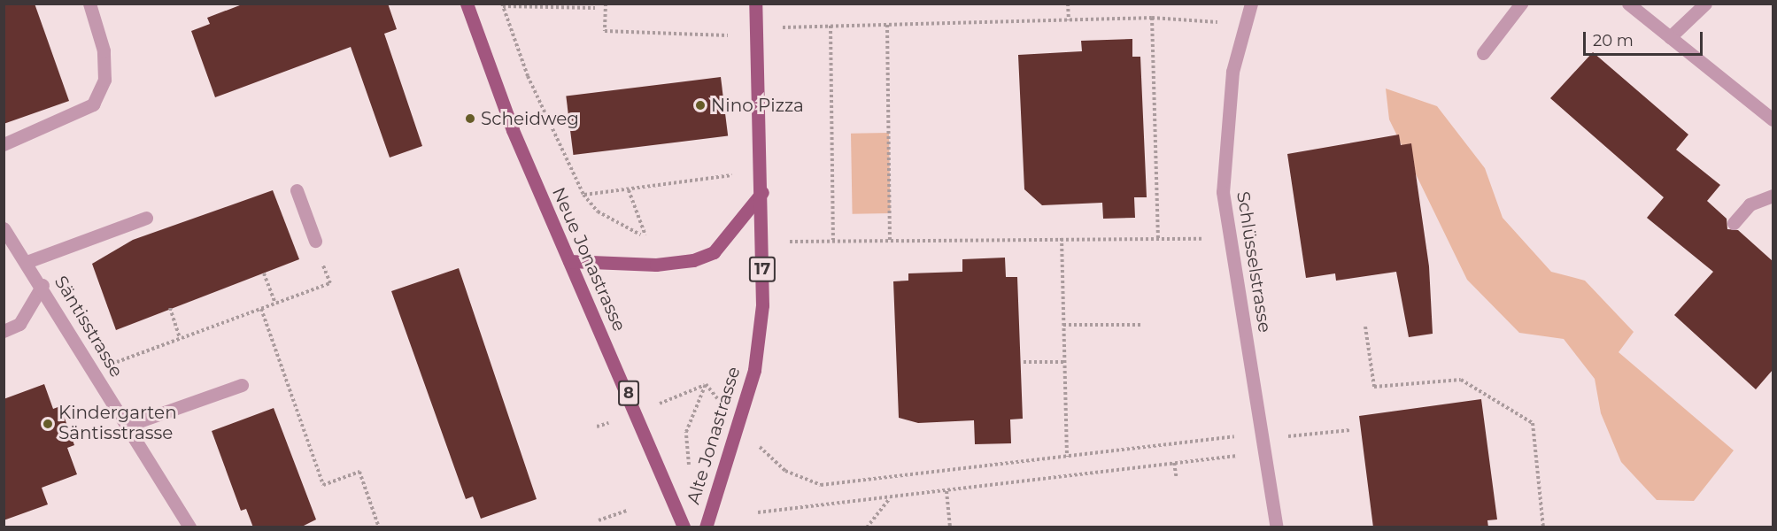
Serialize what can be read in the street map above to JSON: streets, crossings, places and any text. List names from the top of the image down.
{
  "streets": {
    "main road": [
      "Neue Jonastrasse",
      "17",
      "8",
      "Alte Jonastrasse"
    ],
    "street": ["Schlüsselstrasse", "Säntisstrasse"]
  },
  "places": ["Nino Pizza", "Scheidweg", "Kindergarten Säntisstrasse"],
  "scale_bar": "20 m"
}
